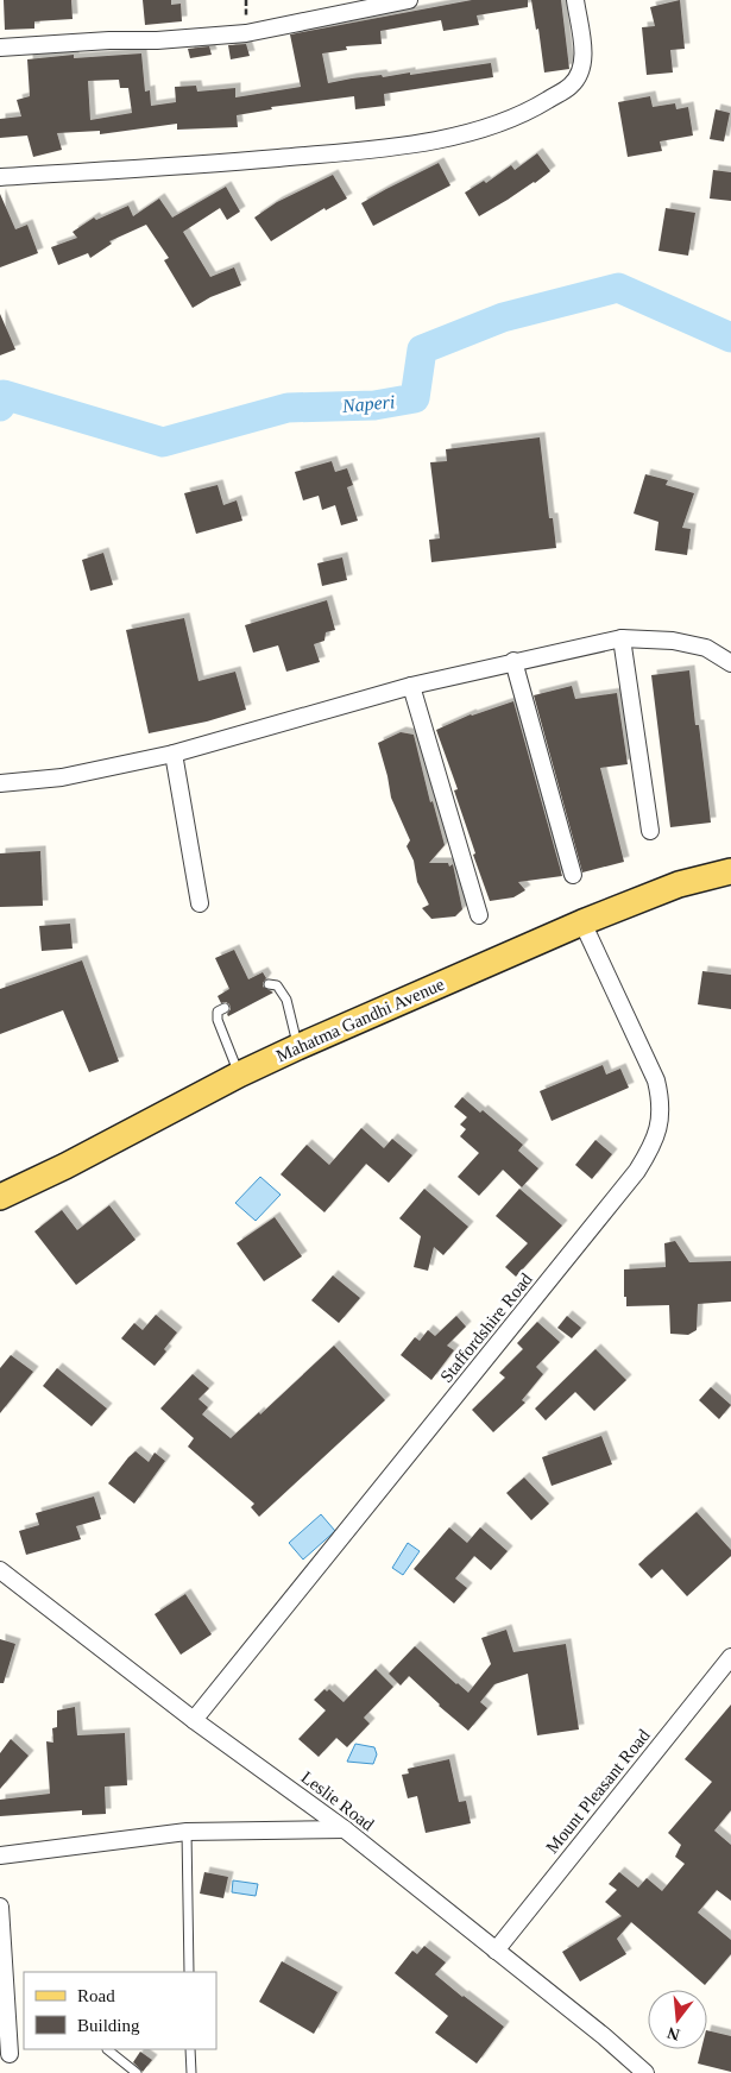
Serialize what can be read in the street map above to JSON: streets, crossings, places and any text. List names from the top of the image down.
{
  "streets": {
    "main road": ["Mahatma Gandhi Avenue"],
    "street": ["Staffordshire Road", "Mount Pleasant Road", "Leslie Road"]
  },
  "crossings": [
    ["Mahatma Gandhi Avenue", "Staffordshire Road"],
    ["Staffordshire Road", "Leslie Road"],
    ["Mount Pleasant Road", "Leslie Road"]
  ],
  "water": ["Naperi"],
  "legend": ["Road", "Building"],
  "north": "bottom"
}
